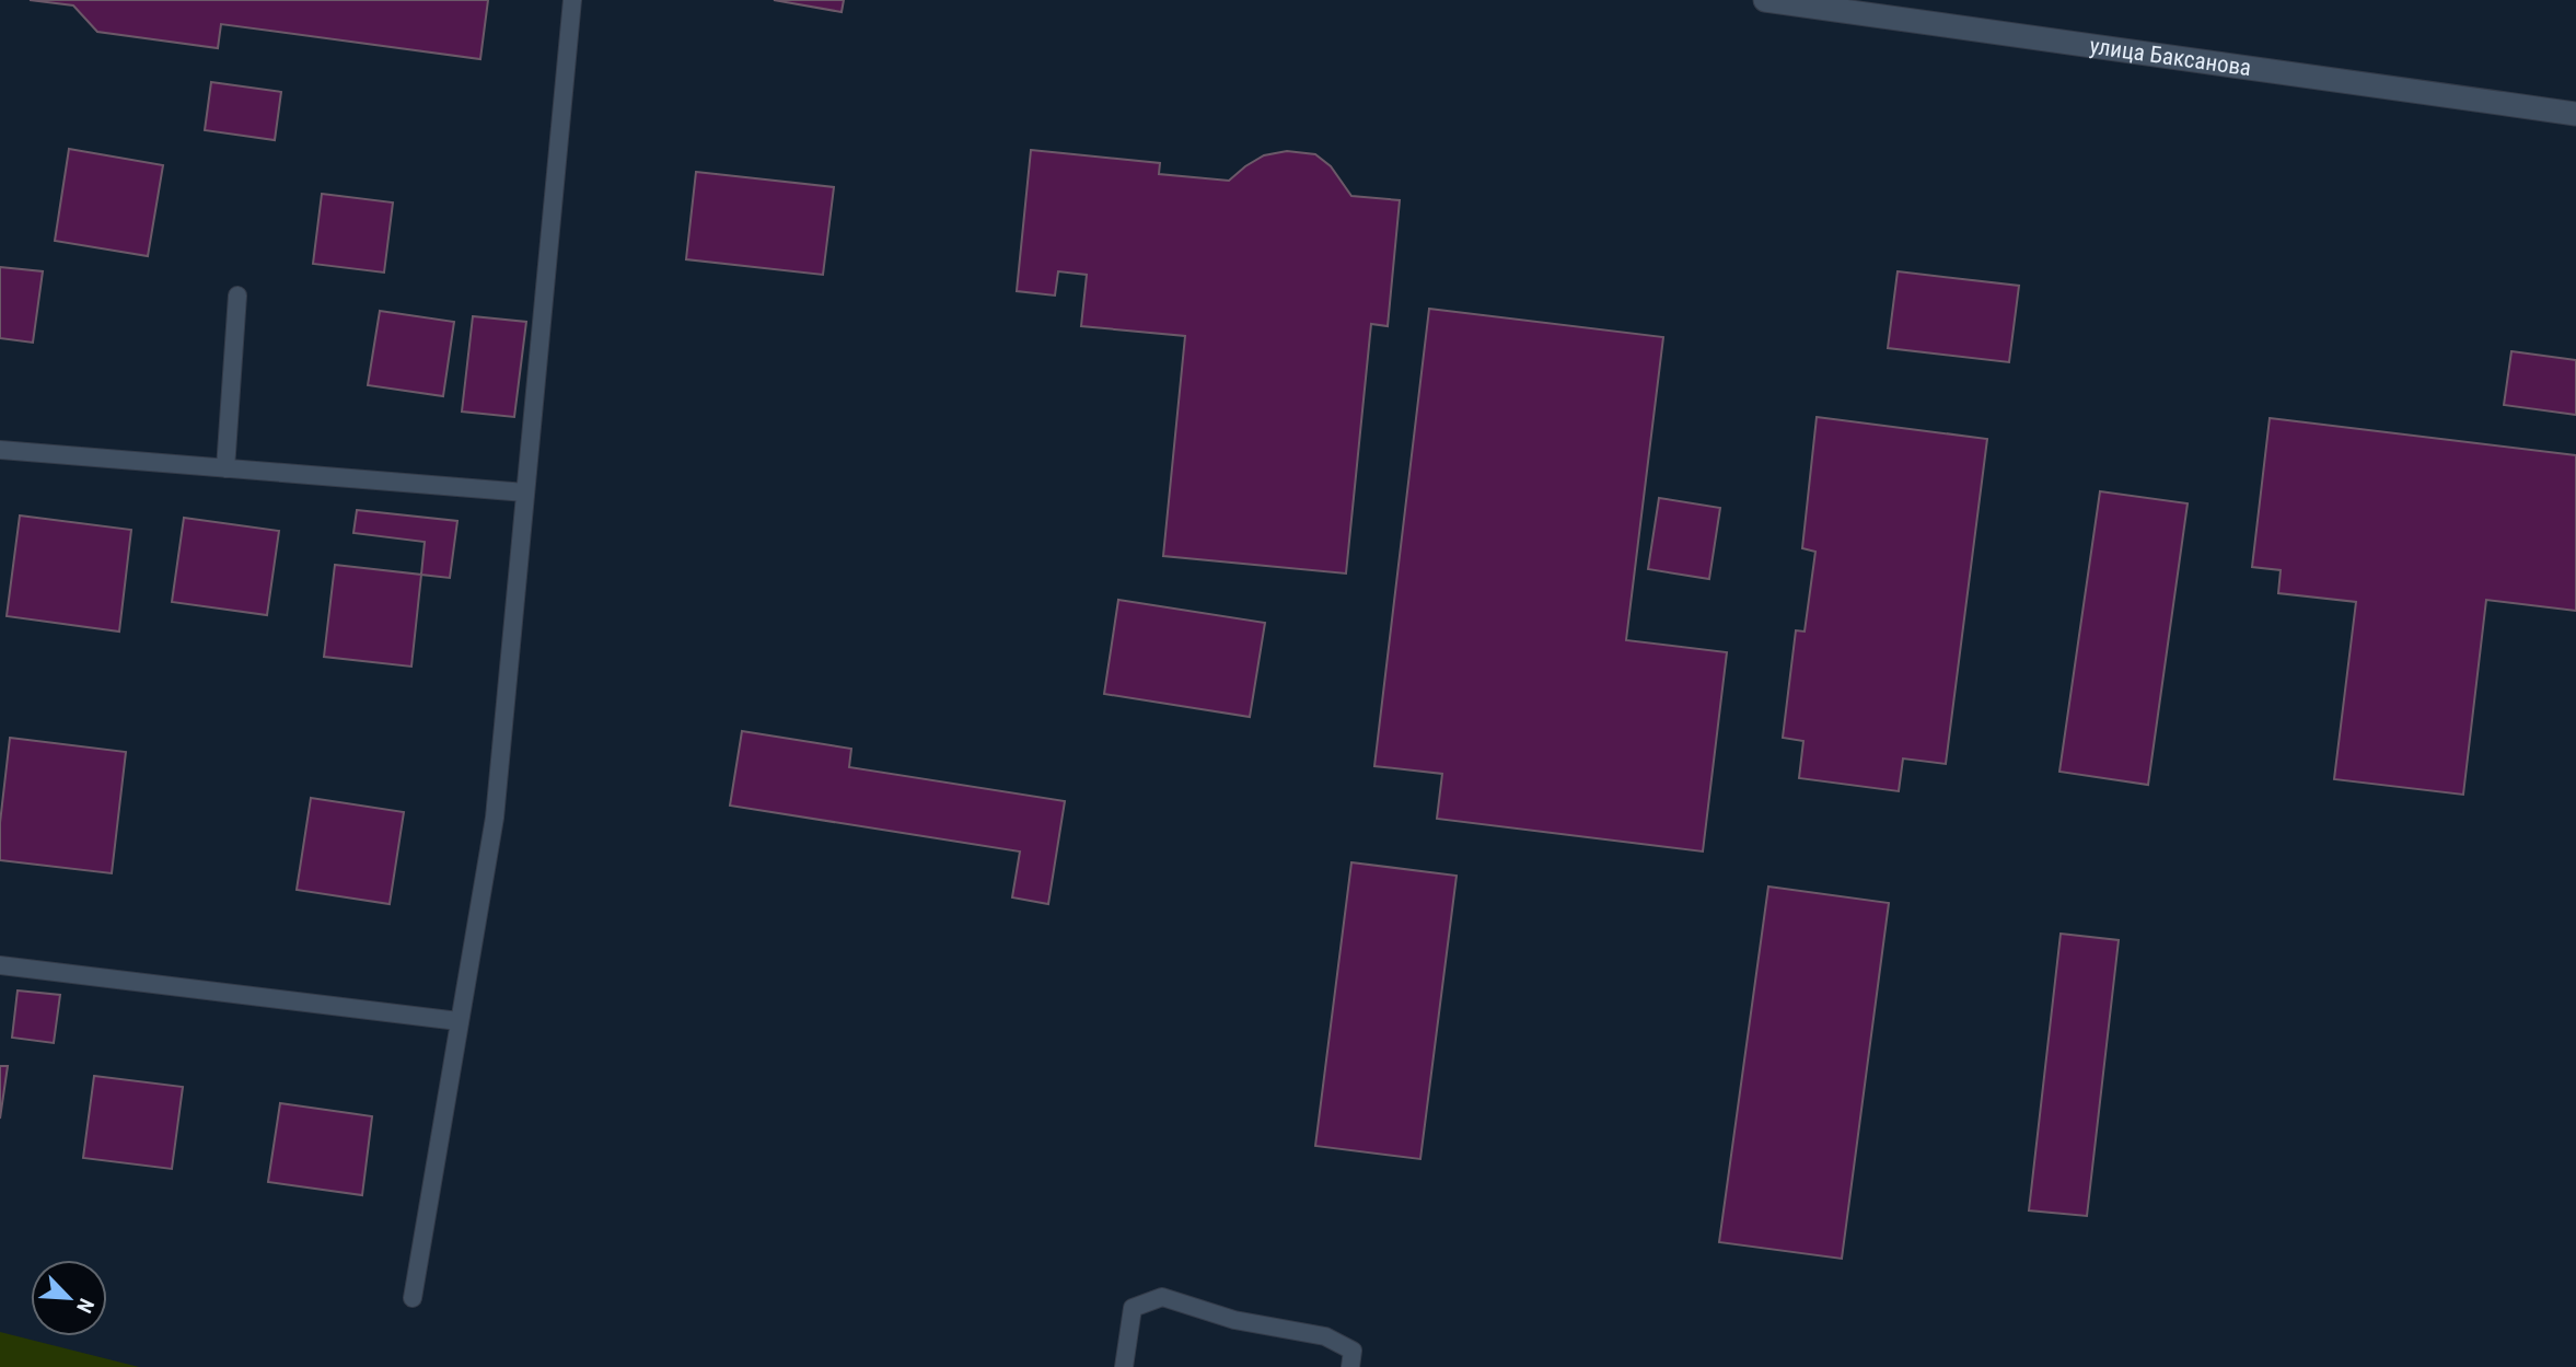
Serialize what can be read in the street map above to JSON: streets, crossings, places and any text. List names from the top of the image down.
{
  "streets": {
    "main road": ["улица Баксанова"]
  },
  "north": "bottom right"
}
